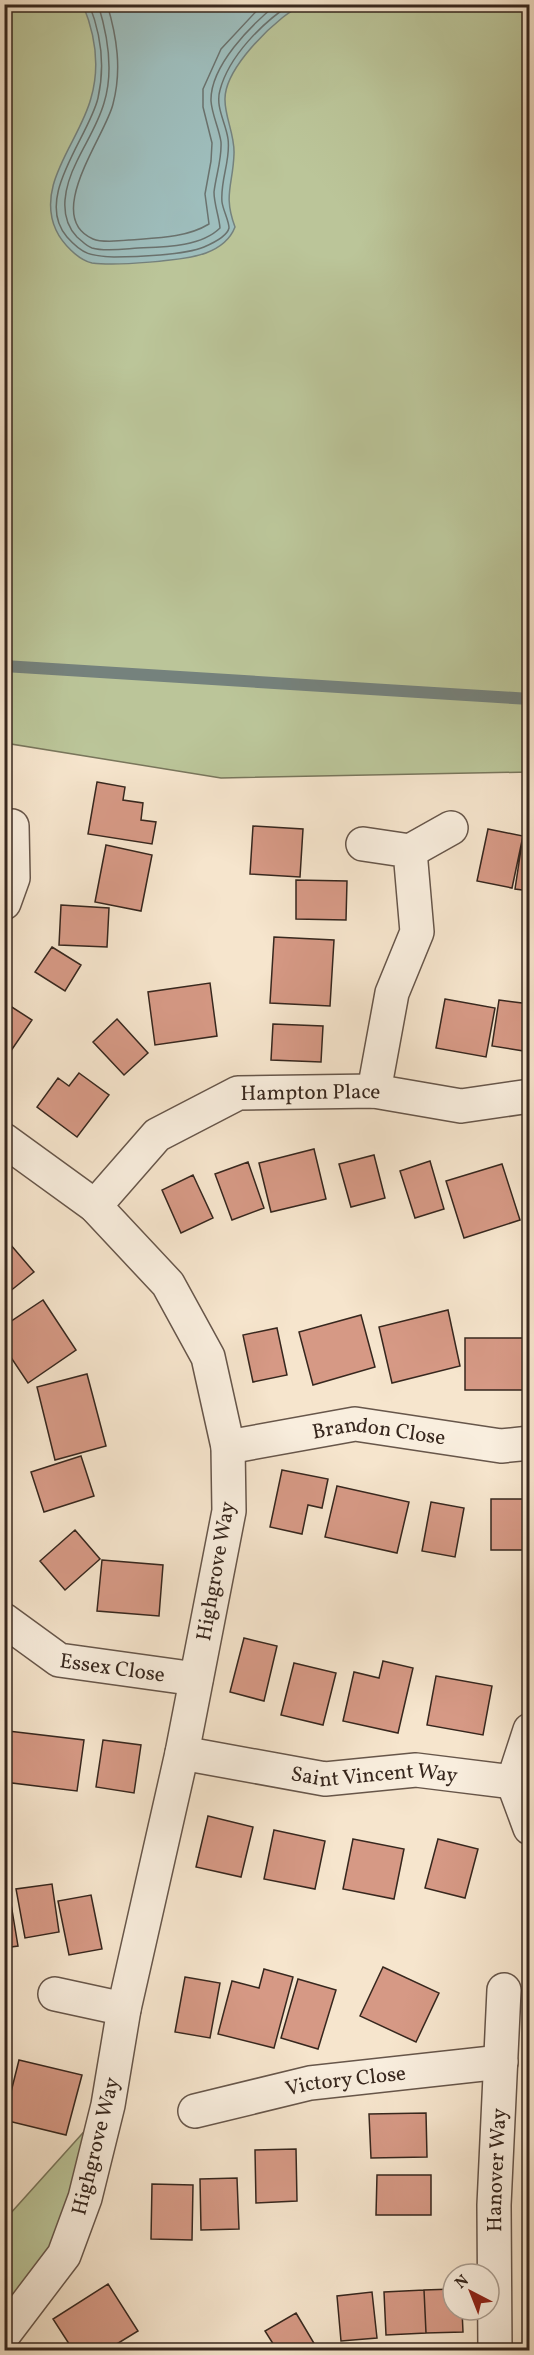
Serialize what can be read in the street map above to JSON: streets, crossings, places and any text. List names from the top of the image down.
{
  "streets": {
    "street": [
      "Hampton Place",
      "Brandon Close",
      "Highgrove Way",
      "Essex Close",
      "Saint Vincent Way",
      "Victory Close",
      "Hanover Way"
    ]
  },
  "crossings": [
    ["Hampton Place", "Highgrove Way"],
    ["Brandon Close", "Highgrove Way"],
    ["Highgrove Way", "Essex Close"],
    ["Highgrove Way", "Saint Vincent Way"],
    ["Victory Close", "Hanover Way"]
  ],
  "north": "top left"
}
